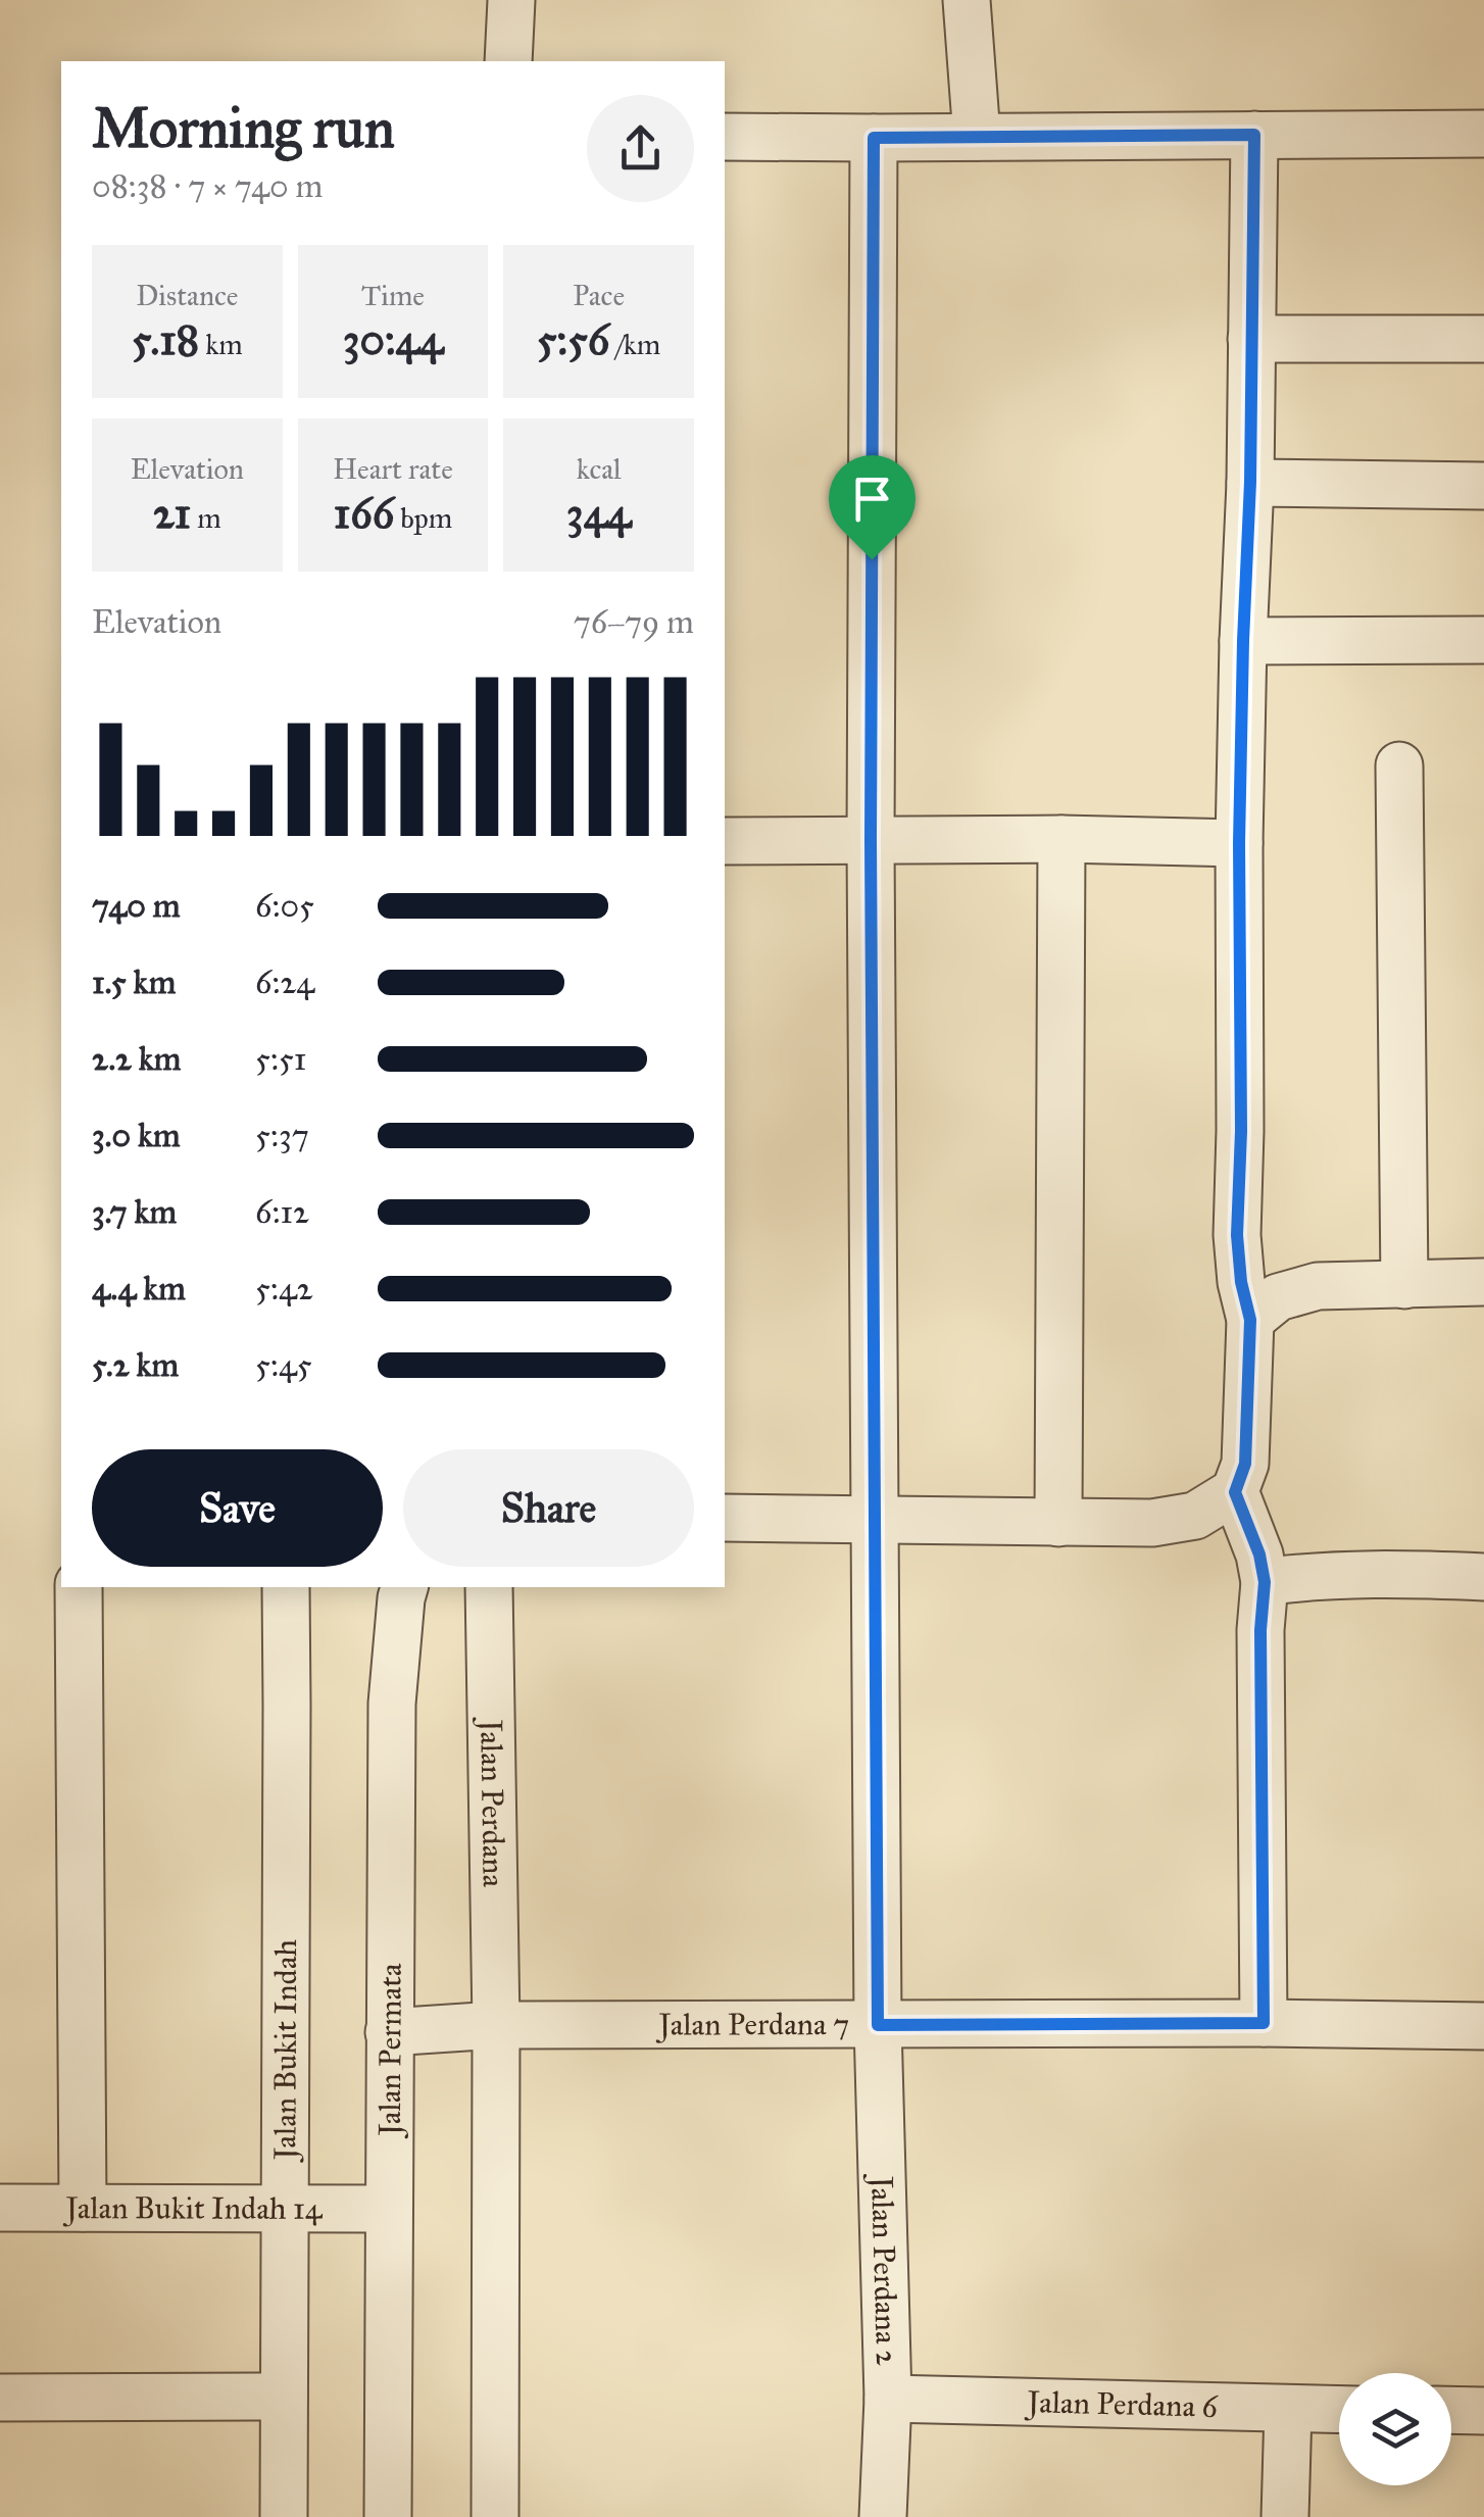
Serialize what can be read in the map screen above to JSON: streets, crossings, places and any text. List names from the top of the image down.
{
  "streets": {
    "street": [
      "Jalan Perdana",
      "Jalan Perdana 7",
      "Jalan Bukit Indah",
      "Jalan Permata",
      "Jalan Bukit Indah 14",
      "Jalan Perdana 2",
      "Jalan Perdana 6"
    ]
  },
  "crossings": [
    ["Jalan Perdana", "Jalan Perdana 7"],
    ["Jalan Perdana 7", "Jalan Permata"],
    ["Jalan Perdana 7", "Jalan Perdana 2"],
    ["Jalan Bukit Indah", "Jalan Bukit Indah 14"],
    ["Jalan Permata", "Jalan Bukit Indah 14"],
    ["Jalan Perdana 2", "Jalan Perdana 6"]
  ],
  "page": {
    "heading": ["Morning run", "08:38 · 7 × 740 m"],
    "stats": [
      ["Distance", "5.18 km"],
      ["Time", "30:44"],
      ["Pace", "5:56 /km"],
      ["Elevation", "21 m"],
      ["Heart rate", "166 bpm"],
      ["kcal", "344"]
    ],
    "chart": ["Elevation", "76–79 m"],
    "list": [
      {
        "name": "740 m",
        "note": "6:05"
      },
      {
        "name": "1.5 km",
        "note": "6:24"
      },
      {
        "name": "2.2 km",
        "note": "5:51"
      },
      {
        "name": "3.0 km",
        "note": "5:37"
      },
      {
        "name": "3.7 km",
        "note": "6:12"
      },
      {
        "name": "4.4 km",
        "note": "5:42"
      },
      {
        "name": "5.2 km",
        "note": "5:45"
      }
    ],
    "buttons": ["Save", "Share"]
  }
}
